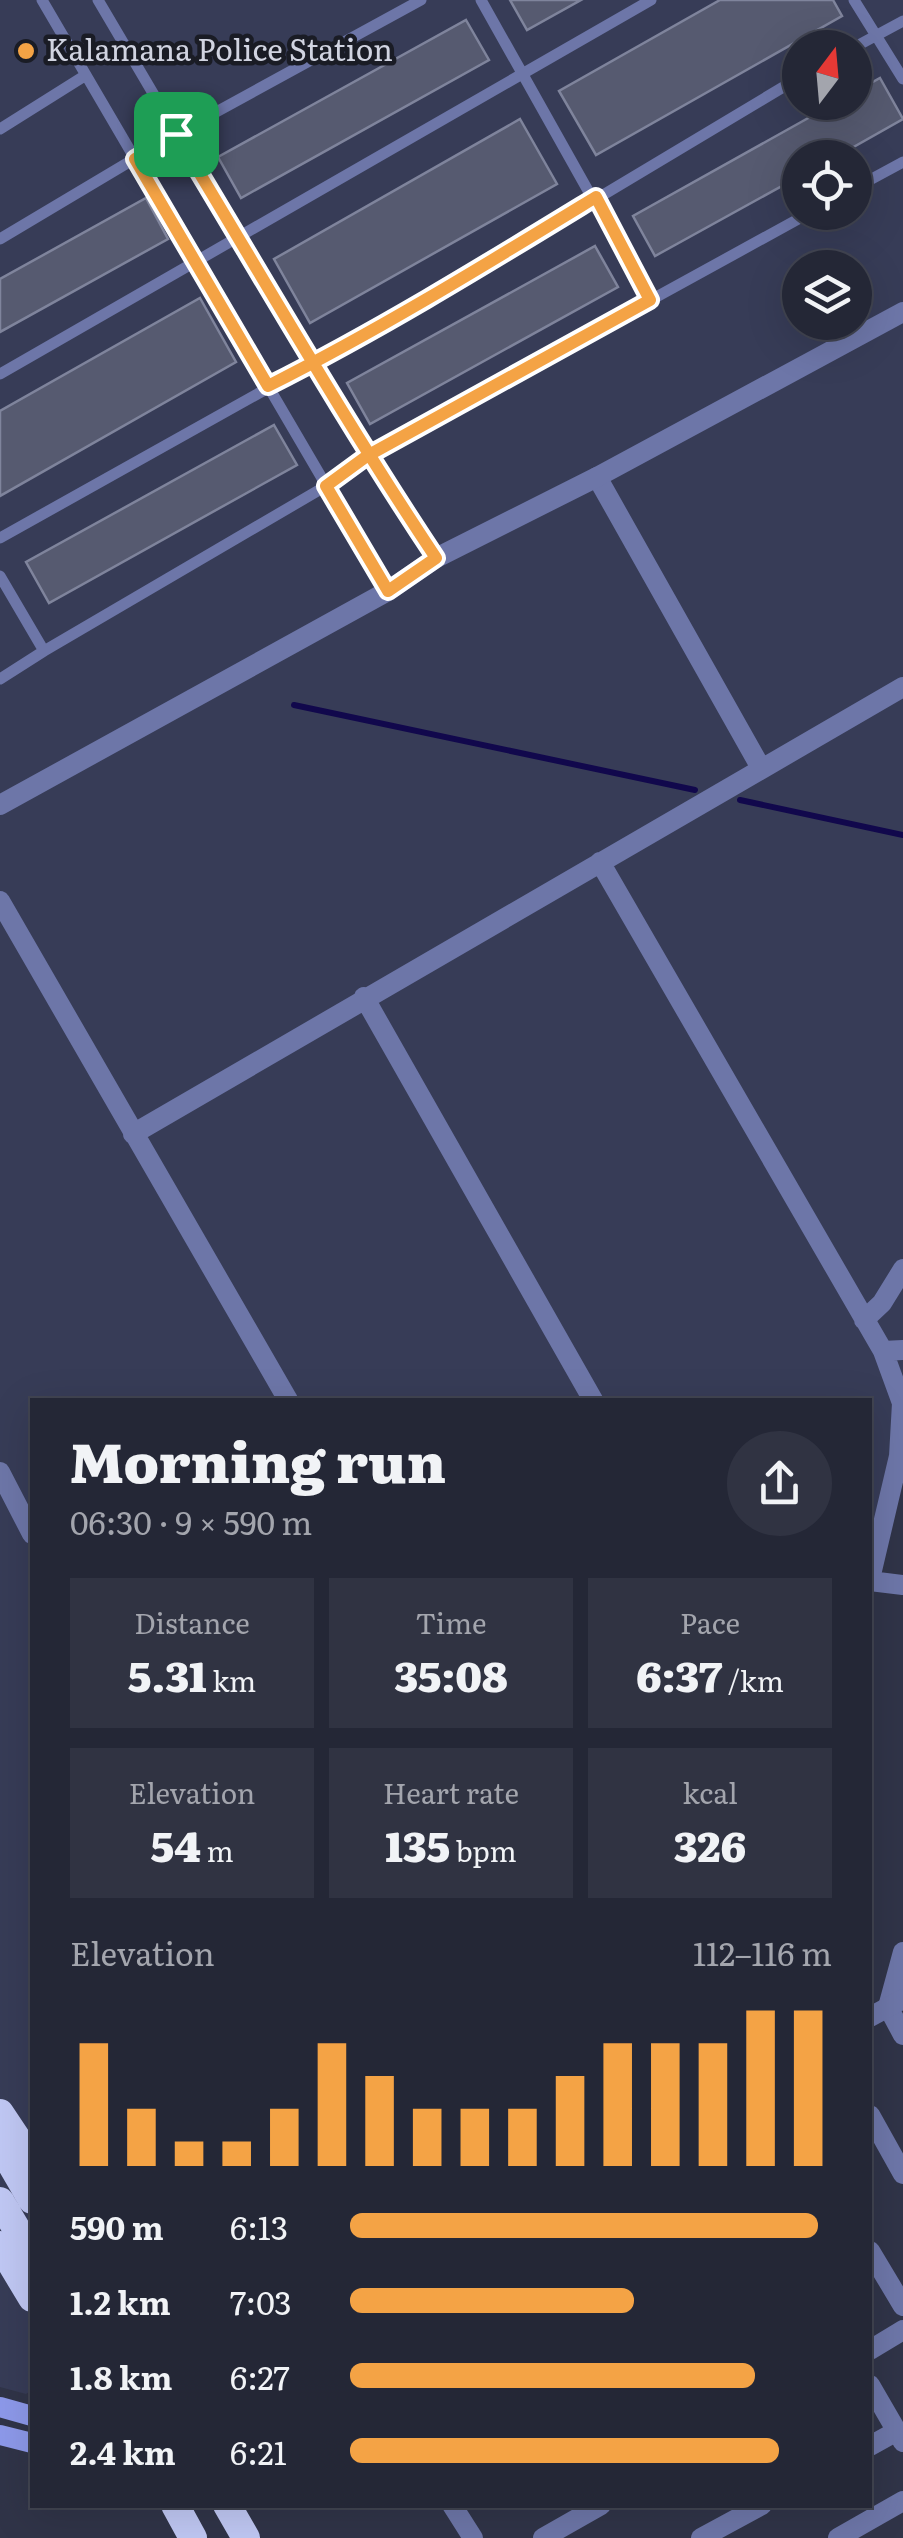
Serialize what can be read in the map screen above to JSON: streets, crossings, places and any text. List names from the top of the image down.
{
  "places": ["Kalamana Police Station"],
  "north": "top",
  "page": {
    "heading": ["Morning run", "06:30 · 9 × 590 m"],
    "stats": [
      ["Distance", "5.31 km"],
      ["Time", "35:08"],
      ["Pace", "6:37 /km"],
      ["Elevation", "54 m"],
      ["Heart rate", "135 bpm"],
      ["kcal", "326"]
    ],
    "chart": ["Elevation", "112–116 m"],
    "list": [
      {
        "name": "590 m",
        "note": "6:13"
      },
      {
        "name": "1.2 km",
        "note": "7:03"
      },
      {
        "name": "1.8 km",
        "note": "6:27"
      },
      {
        "name": "2.4 km",
        "note": "6:21"
      }
    ]
  }
}
